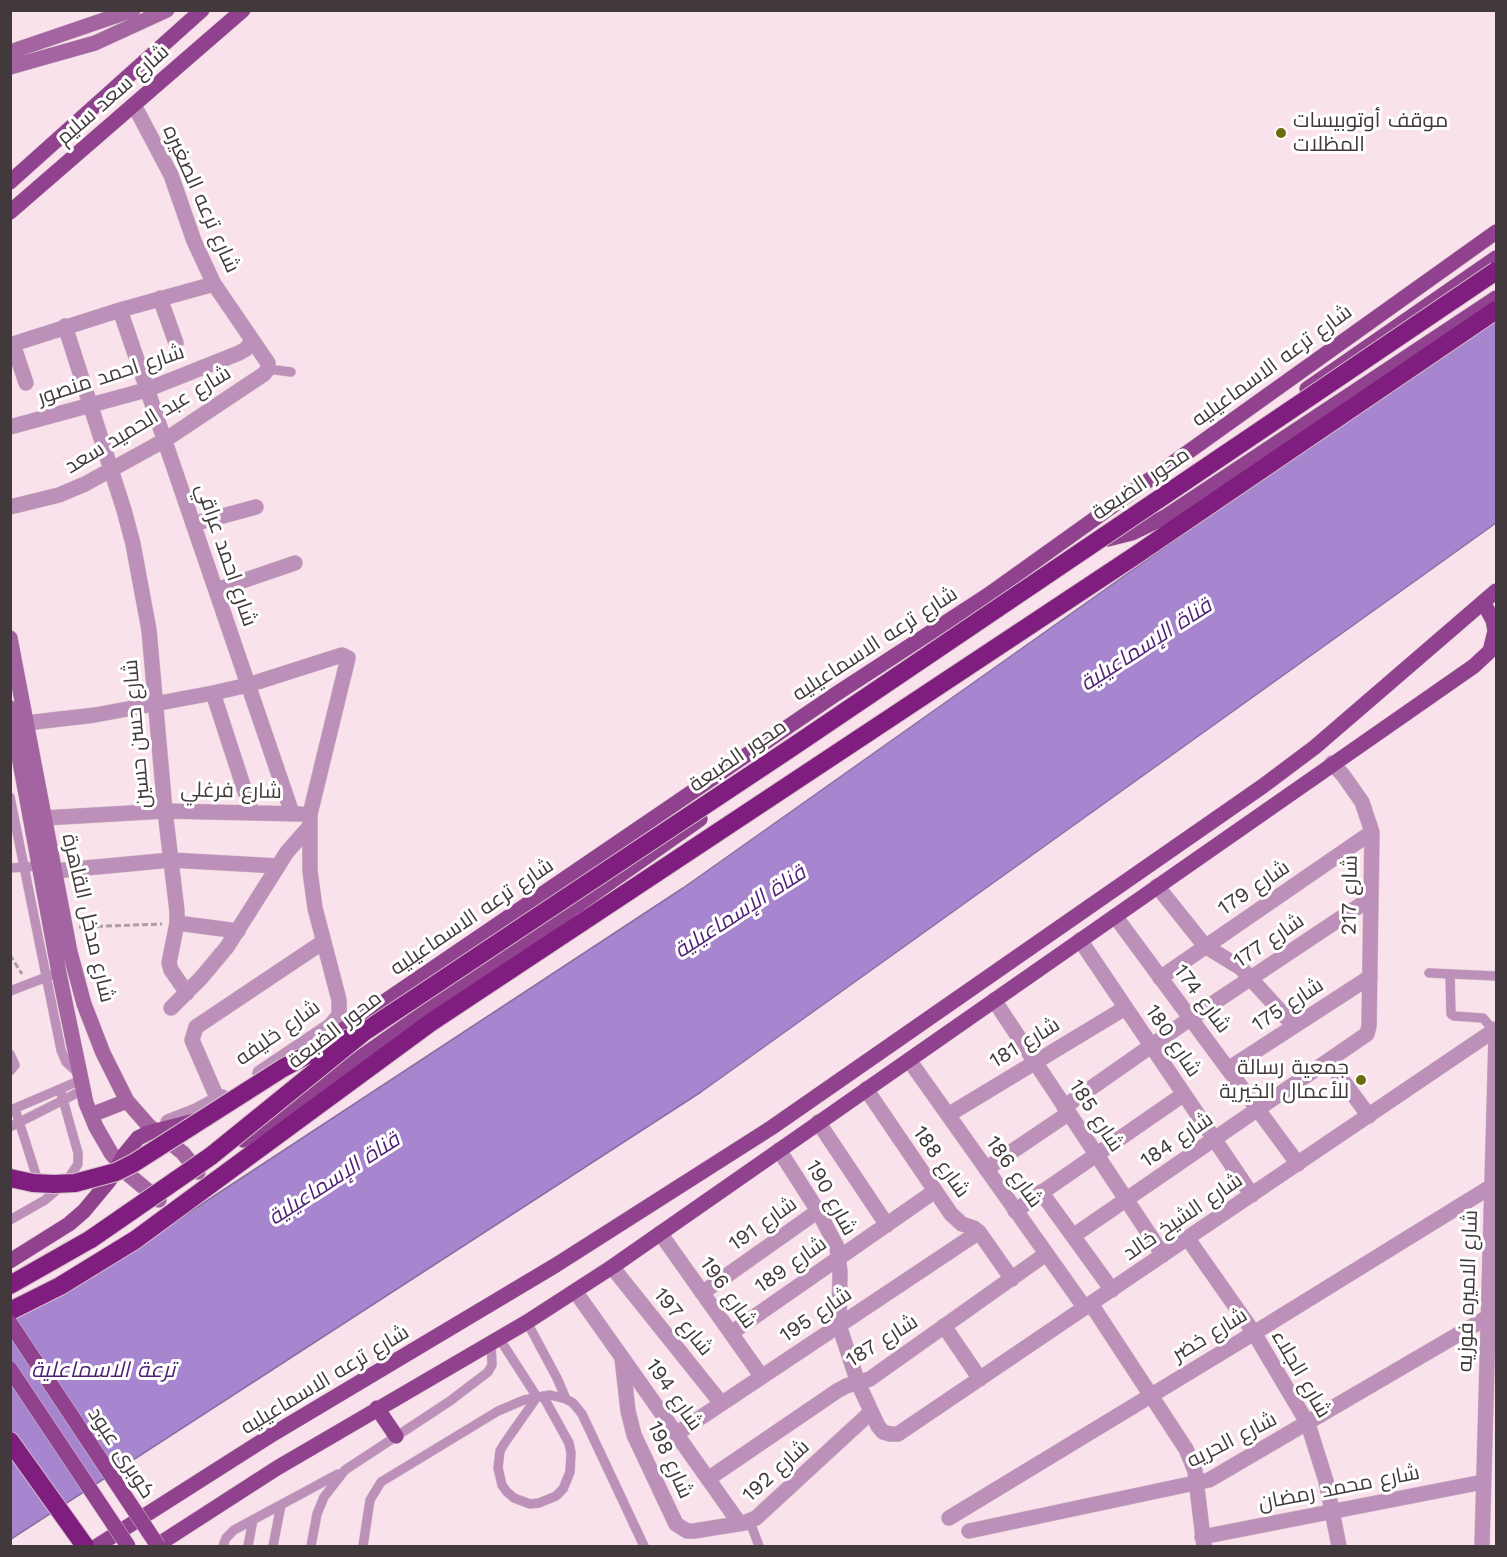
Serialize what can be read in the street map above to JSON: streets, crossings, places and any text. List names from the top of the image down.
{
  "streets": {
    "highway": ["محور الضبعة"],
    "main road": ["شارع سعد سليم", "شارع ترعه الاسماعيليه", "كوبرى عبود"],
    "street": [
      "شارع ترعه الصغيره",
      "شارع احمد منصور",
      "شارع عبد الحميد سعد",
      "شارع احمد عراقي",
      "شارع حسن حسين",
      "شارع فرغلي",
      "شارع 179",
      "شارع 217",
      "شارع مدخل القاهرة",
      "شارع 177",
      "شارع 174",
      "شارع 175",
      "شارع خليفه",
      "شارع 180",
      "شارع 181",
      "شارع 185",
      "شارع 184",
      "شارع 188",
      "شارع 186",
      "شارع 190",
      "شارع الشيخ خالد",
      "شارع 191",
      "شارع 189",
      "شارع الاميره فوزيه",
      "شارع 196",
      "شارع 195",
      "شارع 197",
      "شارع خضر",
      "شارع 187",
      "شارع الجلاء",
      "شارع 194",
      "شارع الحريه",
      "شارع 198",
      "شارع 192",
      "شارع محمد رمضان"
    ]
  },
  "crossings": [
    ["شارع سعد سليم", "شارع ترعه الصغيره"],
    ["شارع ترعه الصغيره", "شارع احمد منصور"],
    ["شارع ترعه الصغيره", "شارع عبد الحميد سعد"],
    ["شارع ترعه الاسماعيليه", "شارع مدخل القاهرة"],
    ["شارع ترعه الاسماعيليه", "شارع خليفه"],
    ["شارع احمد منصور", "شارع احمد عراقي"],
    ["شارع احمد منصور", "شارع حسن حسين"],
    ["شارع عبد الحميد سعد", "شارع احمد عراقي"],
    ["شارع عبد الحميد سعد", "شارع حسن حسين"],
    ["شارع احمد عراقي", "شارع فرغلي"],
    ["شارع حسن حسين", "شارع فرغلي"],
    ["شارع فرغلي", "شارع مدخل القاهرة"],
    ["شارع فرغلي", "شارع خليفه"],
    ["شارع 179", "شارع 217"],
    ["شارع 179", "شارع 174"],
    ["شارع 217", "شارع 177"],
    ["شارع 217", "شارع 175"],
    ["شارع 217", "شارع 184"],
    ["شارع مدخل القاهرة", "شارع خليفه"],
    ["شارع 177", "شارع 174"],
    ["شارع 177", "شارع 180"],
    ["شارع 177", "شارع 185"],
    ["شارع 177", "شارع 186"],
    ["شارع 174", "شارع 175"],
    ["شارع 174", "شارع 184"],
    ["شارع 174", "شارع الشيخ خالد"],
    ["شارع 180", "شارع 181"],
    ["شارع 180", "شارع 184"],
    ["شارع 180", "شارع الشيخ خالد"],
    ["شارع 181", "شارع 185"],
    ["شارع 181", "شارع 186"],
    ["شارع 185", "شارع 184"],
    ["شارع 185", "شارع الشيخ خالد"],
    ["شارع 188", "شارع 189"],
    ["شارع 188", "شارع 195"],
    ["شارع 188", "شارع 187"],
    ["شارع 186", "شارع الشيخ خالد"],
    ["شارع 186", "شارع خضر"],
    ["شارع 186", "شارع 187"],
    ["شارع 186", "شارع الحريه"],
    ["شارع 186", "شارع محمد رمضان"],
    ["شارع 190", "شارع الشيخ خالد"],
    ["شارع 190", "شارع 191"],
    ["شارع 190", "شارع 189"],
    ["شارع 190", "شارع 195"],
    ["شارع 190", "شارع 187"],
    ["شارع 190", "شارع 192"],
    ["شارع الشيخ خالد", "شارع الاميره فوزيه"],
    ["شارع الشيخ خالد", "شارع الجلاء"],
    ["شارع 191", "شارع 196"],
    ["شارع 189", "شارع 196"],
    ["شارع الاميره فوزيه", "شارع خضر"],
    ["شارع الاميره فوزيه", "شارع الحريه"],
    ["شارع الاميره فوزيه", "شارع محمد رمضان"],
    ["شارع 196", "شارع 195"],
    ["شارع 195", "شارع 197"],
    ["شارع 195", "شارع 194"],
    ["شارع خضر", "شارع الجلاء"],
    ["شارع 187", "شارع 194"],
    ["شارع الجلاء", "شارع الحريه"],
    ["شارع الجلاء", "شارع محمد رمضان"],
    ["شارع 194", "شارع 198"],
    ["شارع 194", "شارع 192"],
    ["شارع 198", "شارع 192"]
  ],
  "water": ["قناة الإسماعيلية", "ترعة الاسماعلية"],
  "places": ["موقف أوتوبيسات المظلات", "جمعية رسالة للأعمال الخيرية"]
}
